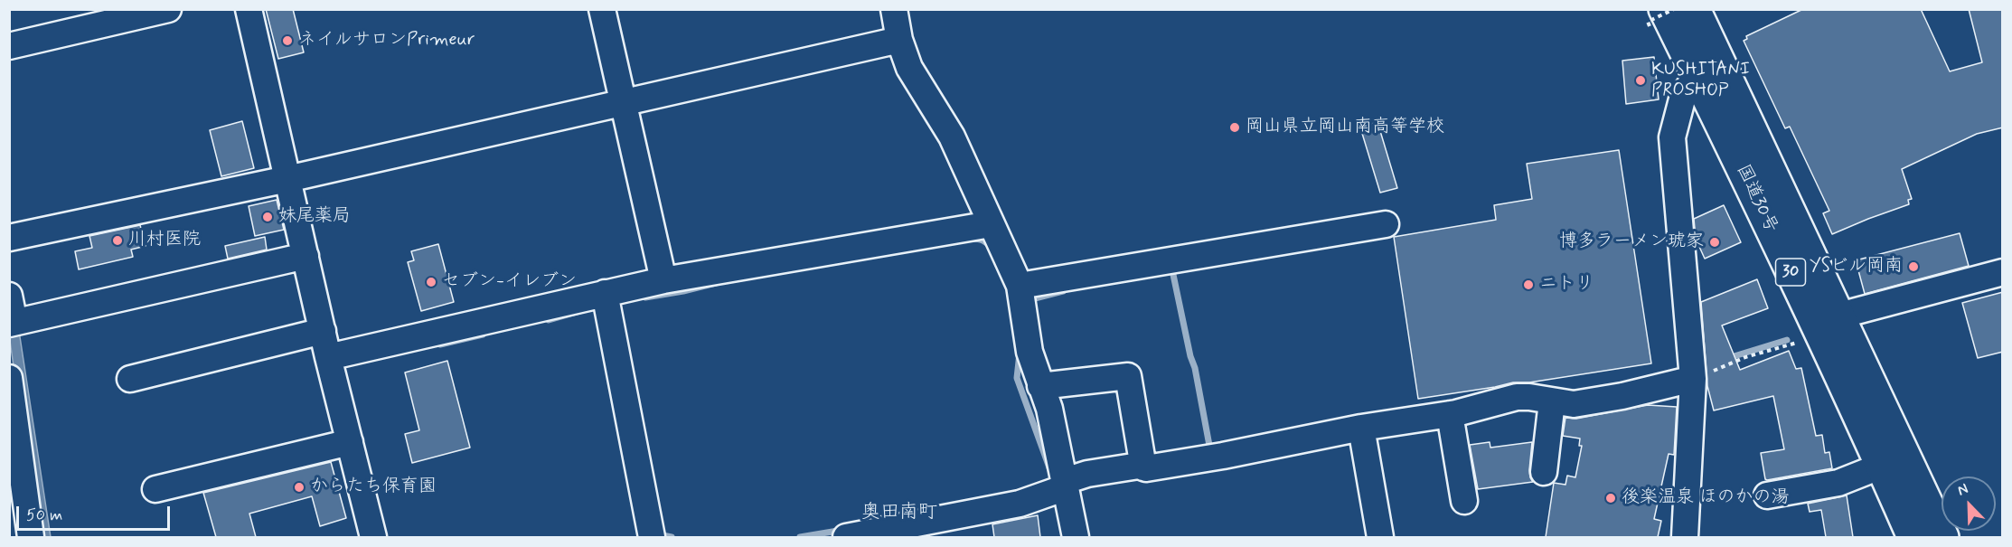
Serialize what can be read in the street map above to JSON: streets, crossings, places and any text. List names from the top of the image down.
{
  "streets": {
    "highway": ["国道30号", "30"]
  },
  "districts": ["奥田南町"],
  "places": [
    "ネイルサロンPrimeur",
    "KUSHITANI PROSHOP",
    "岡山県立岡山南高等学校",
    "妹尾薬局",
    "川村医院",
    "博多ラーメン琥家",
    "YSビル岡南",
    "セブン-イレブン",
    "ニトリ",
    "からたち保育園",
    "後楽温泉 ほのかの湯"
  ],
  "scale_bar": "50 m",
  "north": "top left"
}
